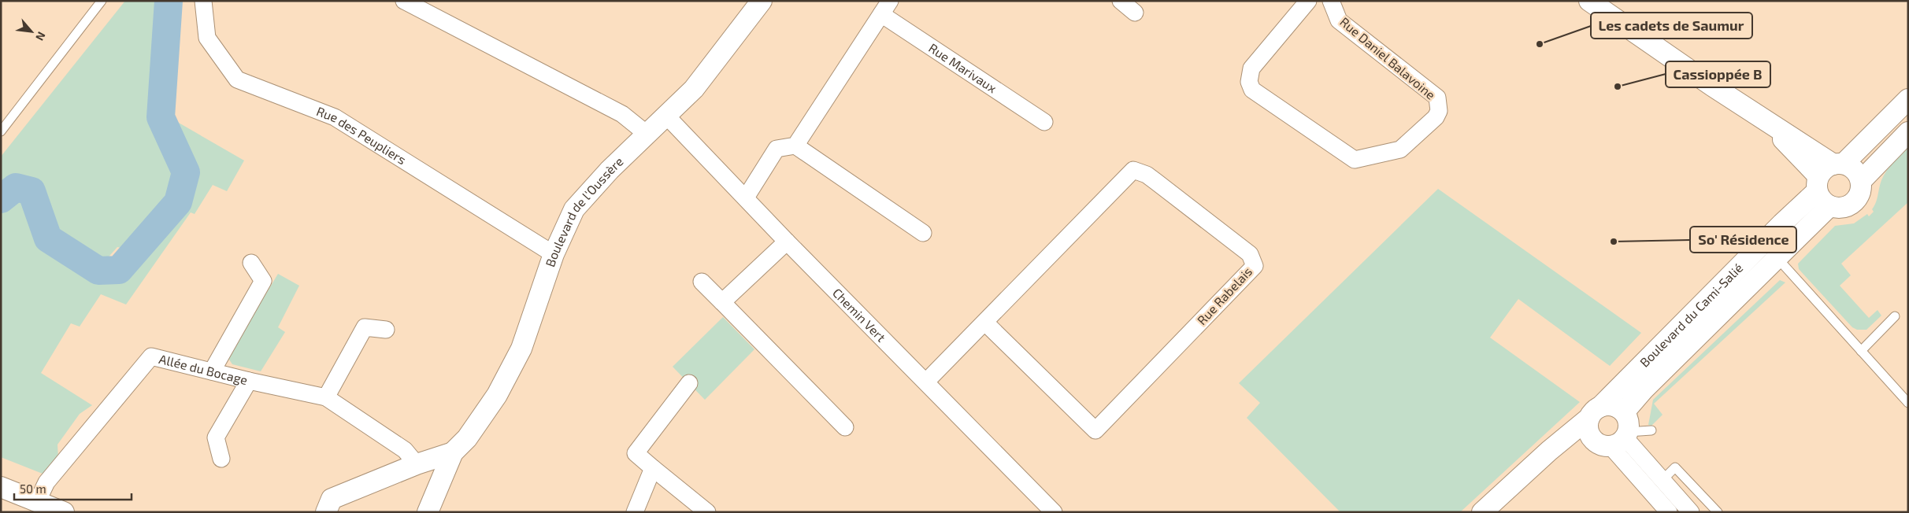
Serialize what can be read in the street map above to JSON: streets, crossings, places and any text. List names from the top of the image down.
{
  "streets": {
    "street": [
      "Rue Daniel Balavoine",
      "Rue Marivaux",
      "Rue des Peupliers",
      "Boulevard de l'Oussère",
      "Rue Rabelais",
      "Chemin Vert",
      "Boulevard du Cami-Salié",
      "Allée du Bocage"
    ]
  },
  "crossings": [
    ["Rue des Peupliers", "Boulevard de l'Oussère"],
    ["Boulevard de l'Oussère", "Chemin Vert"],
    ["Boulevard de l'Oussère", "Allée du Bocage"],
    ["Rue Rabelais", "Chemin Vert"]
  ],
  "places": ["Les cadets de Saumur", "Cassioppée B", "So' Résidence"],
  "scale_bar": "50 m",
  "north": "bottom right"
}
